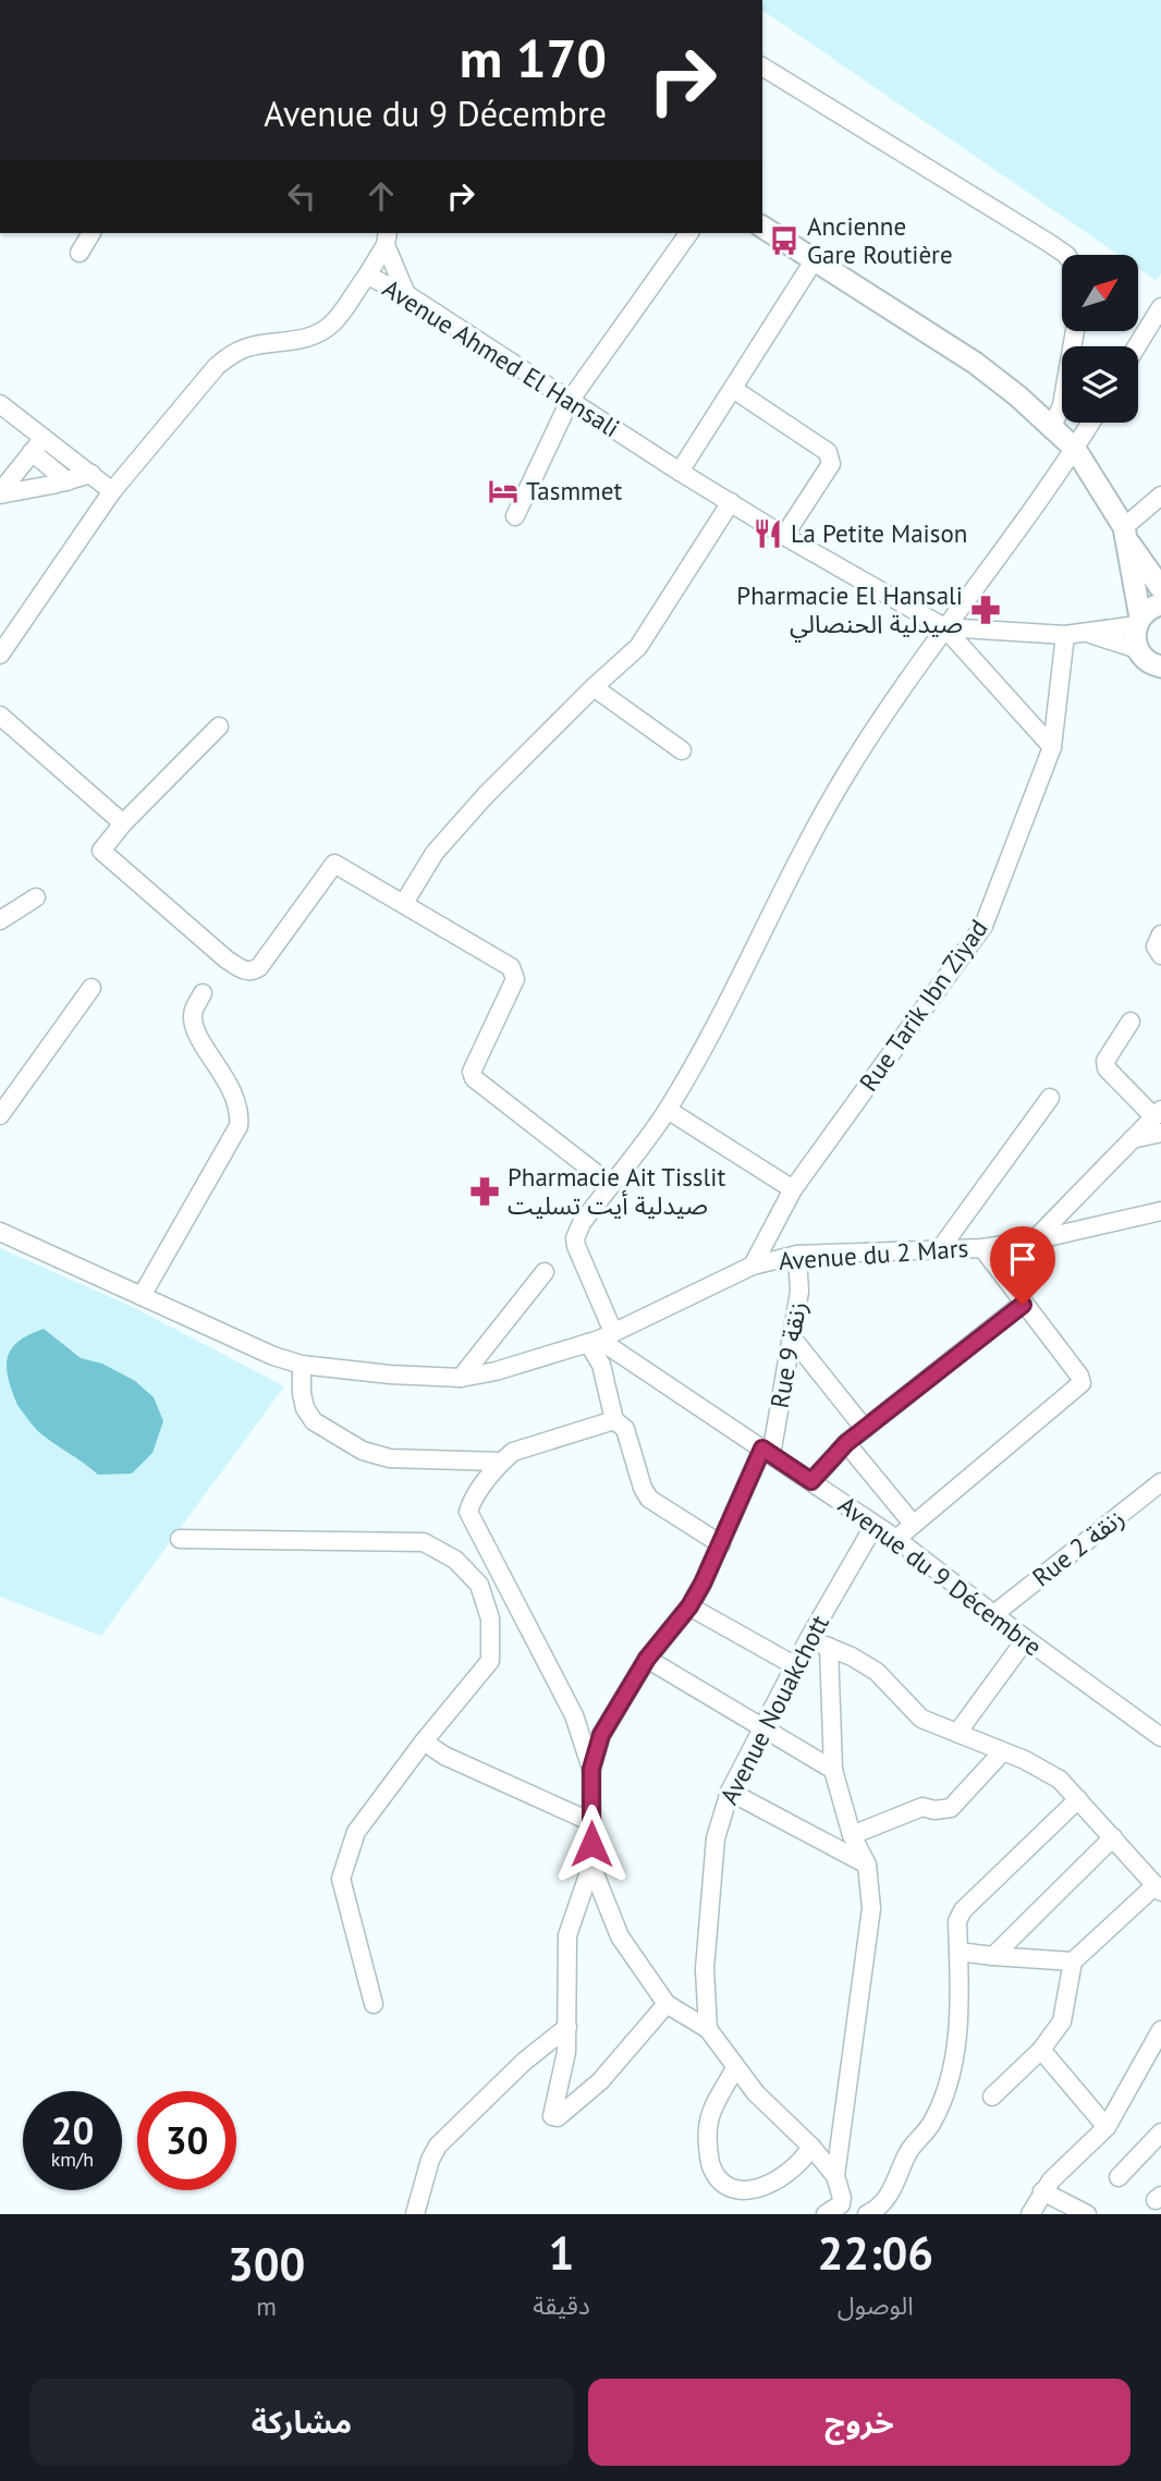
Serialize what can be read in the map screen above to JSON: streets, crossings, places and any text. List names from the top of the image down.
{
  "streets": {
    "street": [
      "Avenue Ahmed El Hansali",
      "Rue Tarik Ibn Ziyad",
      "Avenue du 2 Mars",
      "Rue 9 زنقة",
      "Rue 2 زنقة",
      "Avenue du 9 Décembre",
      "Avenue Nouakchott"
    ]
  },
  "crossings": [
    ["Avenue Ahmed El Hansali", "Rue Tarik Ibn Ziyad"],
    ["Rue Tarik Ibn Ziyad", "Avenue du 2 Mars"],
    ["Avenue du 2 Mars", "Rue 9 زنقة"],
    ["Avenue du 2 Mars", "Avenue du 9 Décembre"],
    ["Rue 9 زنقة", "Avenue du 9 Décembre"],
    ["Rue 2 زنقة", "Avenue du 9 Décembre"],
    ["Avenue du 9 Décembre", "Avenue Nouakchott"]
  ],
  "places": {
    "bus stop": ["Ancienne Gare Routière"],
    "hotel": ["Tasmmet"],
    "restaurant": ["La Petite Maison"],
    "pharmacy": ["Pharmacie El Hansali صيدلية الحنصالي", "Pharmacie Ait Tisslit صيدلية أيت تسليت"]
  },
  "north": "top right",
  "page": {
    "turn": ["170 m", "Avenue du 9 Décembre"],
    "speed": "20 km/h",
    "limit": "30",
    "eta": [
      "22:06",
      "الوصول",
      "1",
      "دقيقة",
      "300",
      "m"
    ],
    "buttons": ["خروج", "مشاركة"]
  }
}
